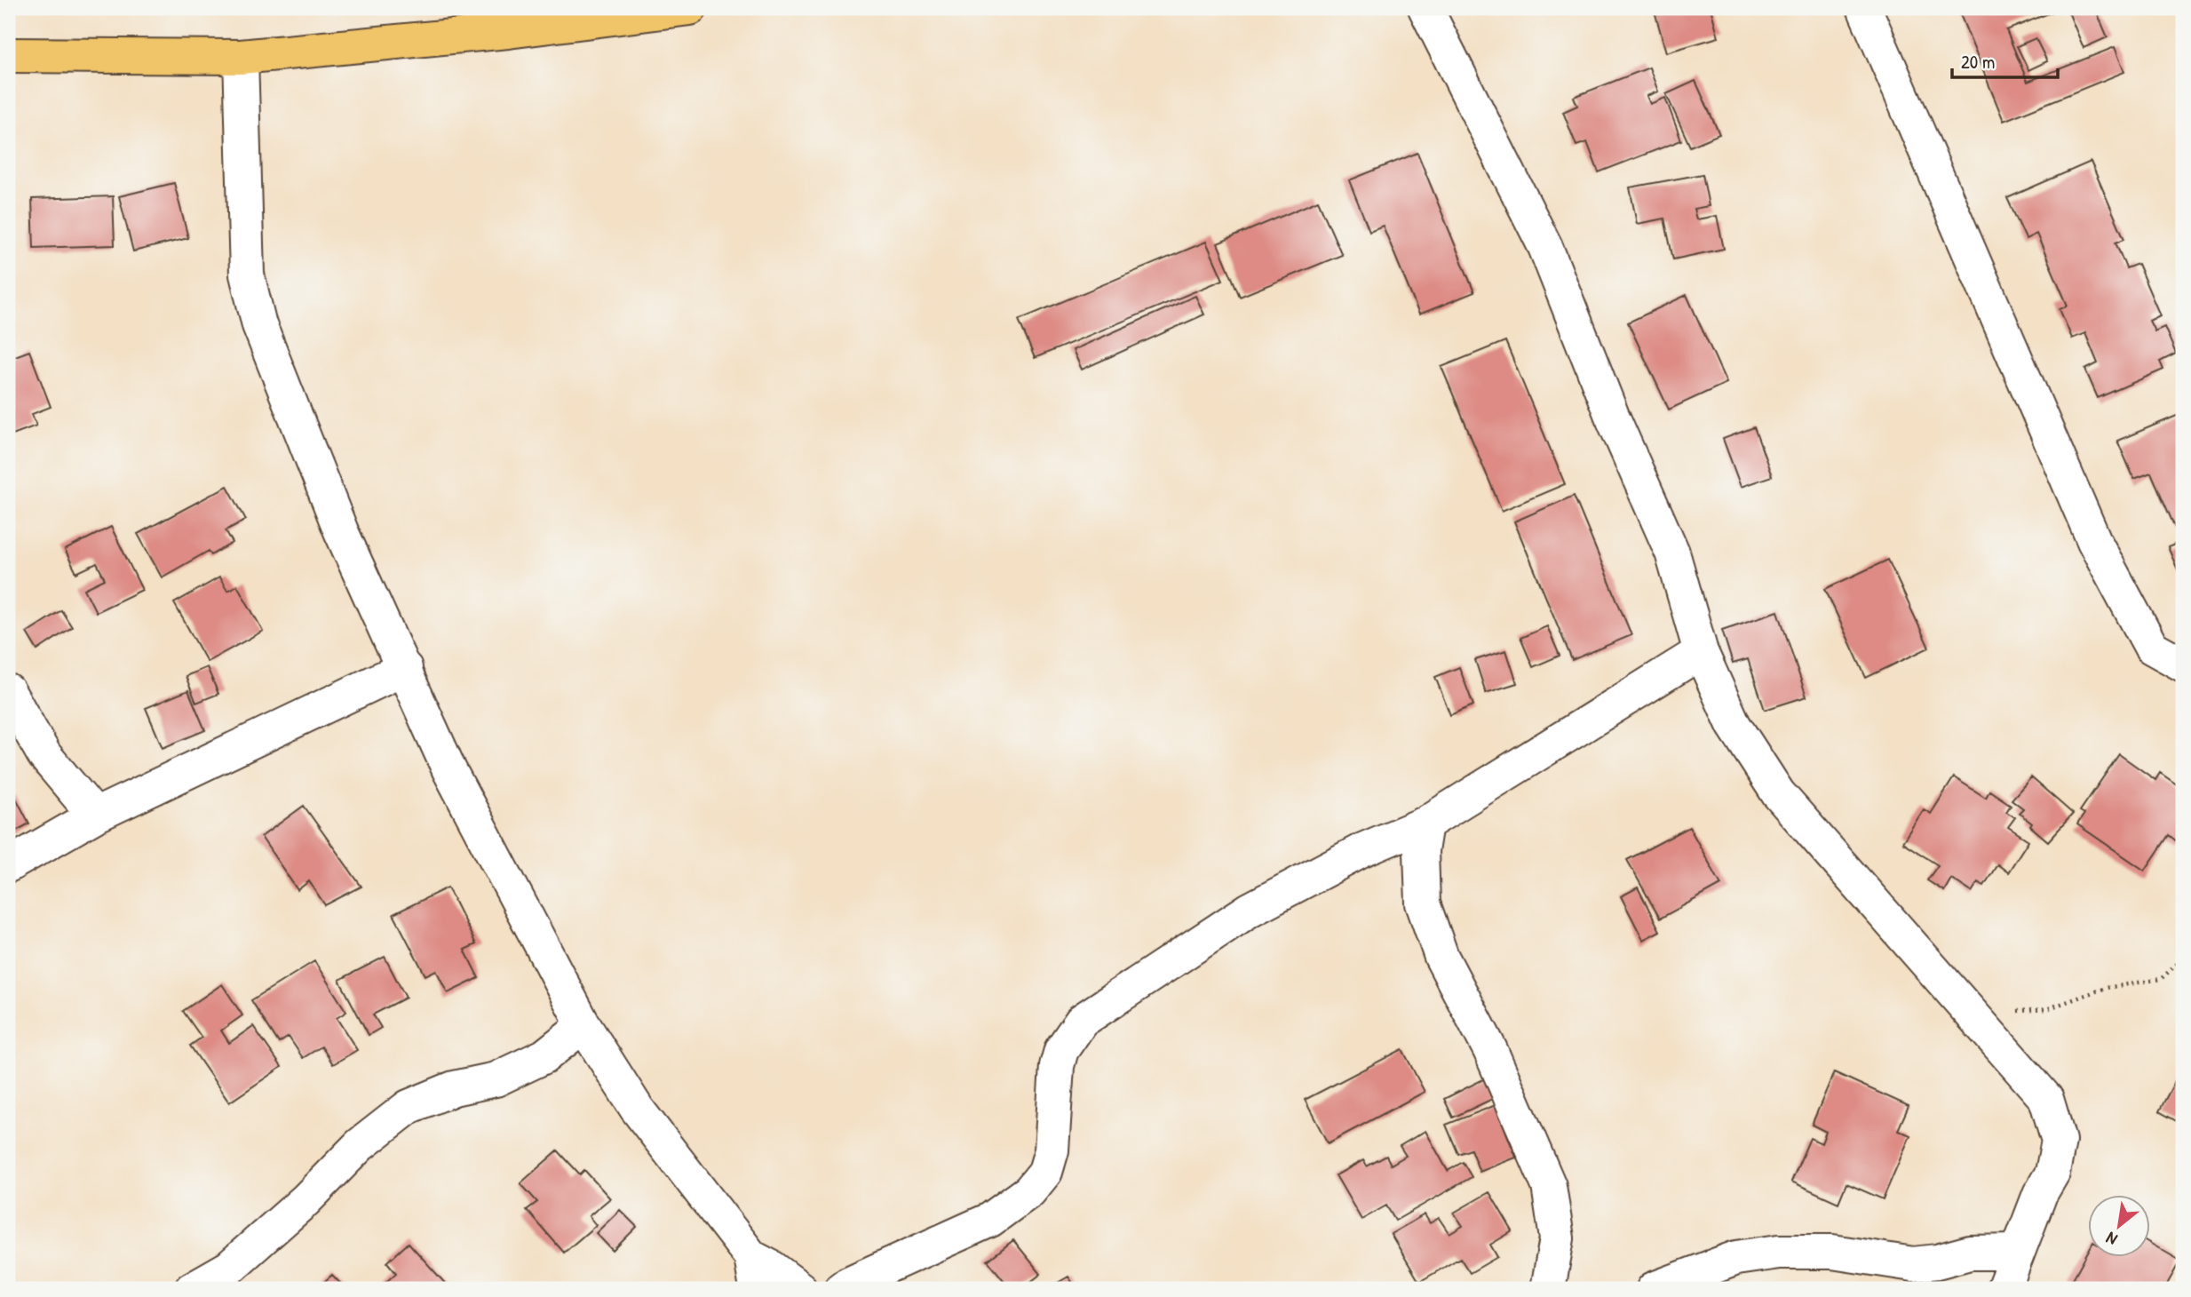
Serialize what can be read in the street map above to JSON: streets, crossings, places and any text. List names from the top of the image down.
{
  "scale_bar": "20 m",
  "north": "bottom left"
}
